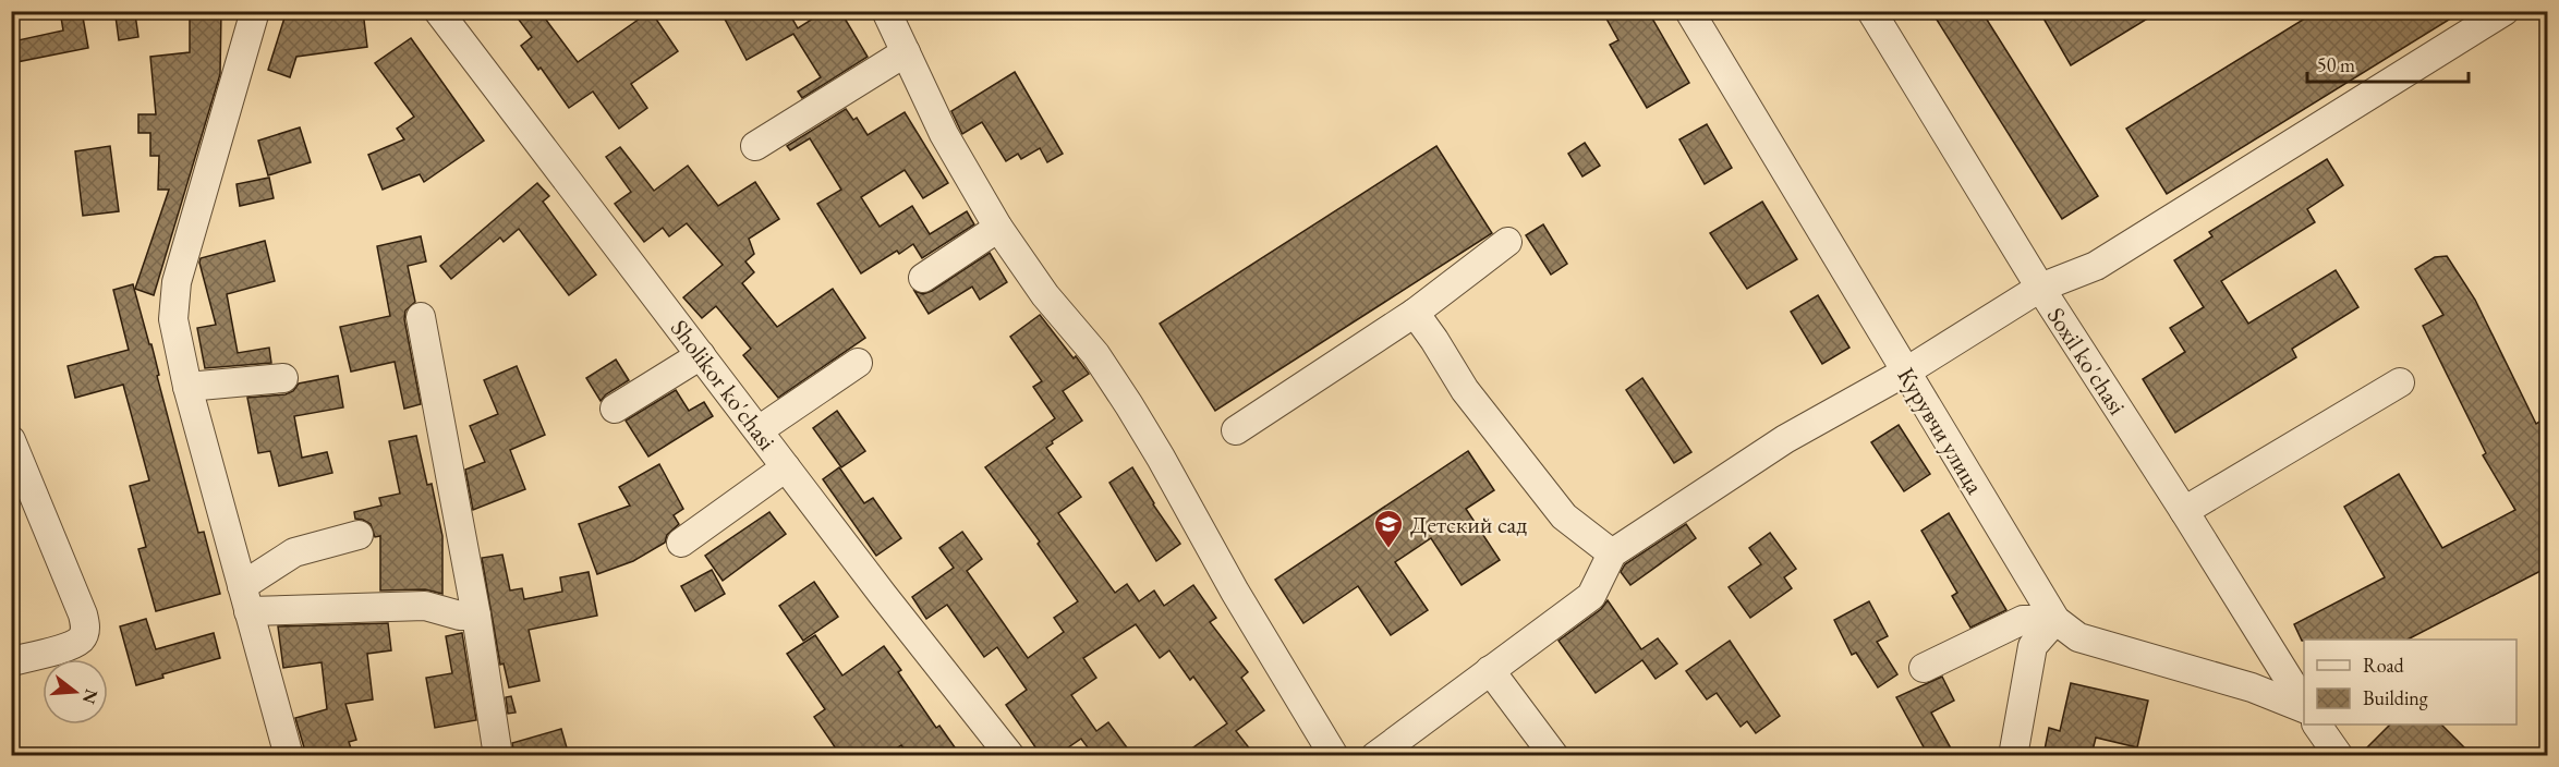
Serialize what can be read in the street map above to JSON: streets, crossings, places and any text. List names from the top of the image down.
{
  "streets": {
    "street": ["Soxil ko'chasi", "Sholikor ko'chasi", "Курувчи улица"]
  },
  "places": {
    "school or university": ["Детский сад"]
  },
  "legend": ["Road", "Building"],
  "scale_bar": "50 m",
  "north": "right"
}
